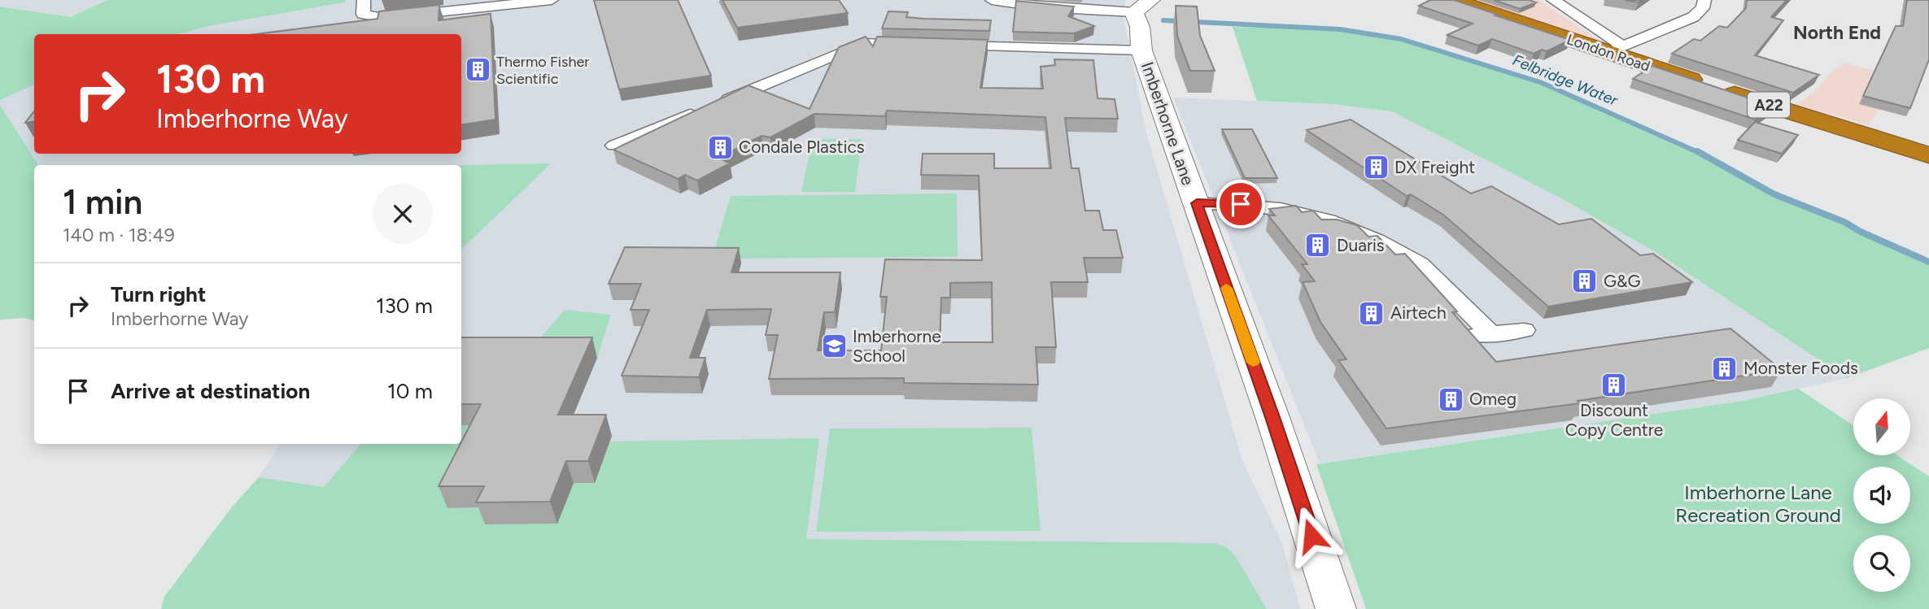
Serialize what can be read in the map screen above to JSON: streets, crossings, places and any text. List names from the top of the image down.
{
  "streets": {
    "highway": ["London Road", "A22"],
    "street": ["Imberhorne Lane"]
  },
  "districts": ["North End"],
  "water": ["Felbridge Water"],
  "parks": ["Imberhorne Lane Recreation Ground"],
  "places": {
    "building": [
      "Thermo Fisher Scientific",
      "Condale Plastics",
      "DX Freight",
      "Duaris",
      "G&G",
      "Airtech",
      "Monster Foods",
      "Discount Copy Centre",
      "Omeg"
    ],
    "school or university": ["Imberhorne School"]
  },
  "north": "top",
  "page": {
    "turn": ["130 m", "Imberhorne Way"],
    "heading": ["1 min", "140 m · 18:49"],
    "list": [
      {
        "name": "Turn right",
        "note": "Imberhorne Way",
        "value": "130 m"
      },
      {
        "name": "Arrive at destination",
        "value": "10 m"
      }
    ]
  }
}
